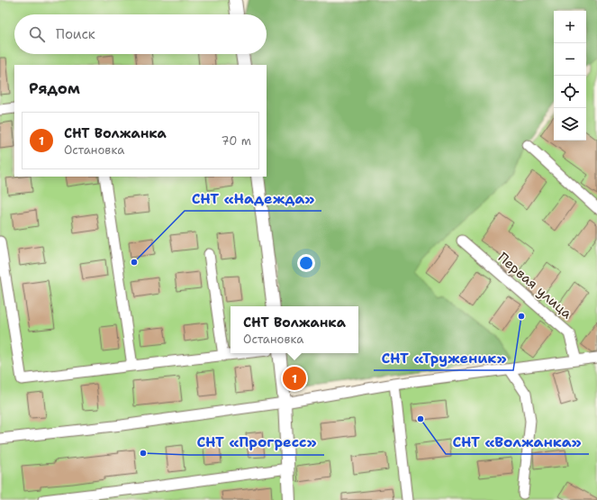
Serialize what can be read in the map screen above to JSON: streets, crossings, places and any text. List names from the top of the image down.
{
  "streets": {
    "street": ["Первая улица"]
  },
  "places": [
    "СНТ «Надежда»",
    "СНТ «Труженик»",
    "СНТ «Волжанка»",
    "СНТ «Прогресс»"
  ],
  "page": {
    "map_buttons": ["+", "−"],
    "search": "Поиск",
    "heading": "Рядом",
    "list": [
      {
        "mark": "1",
        "name": "СНТ Волжанка",
        "note": "Остановка",
        "value": "70 m"
      }
    ],
    "popup": ["СНТ Волжанка", "Остановка"],
    "pins": "1"
  }
}
